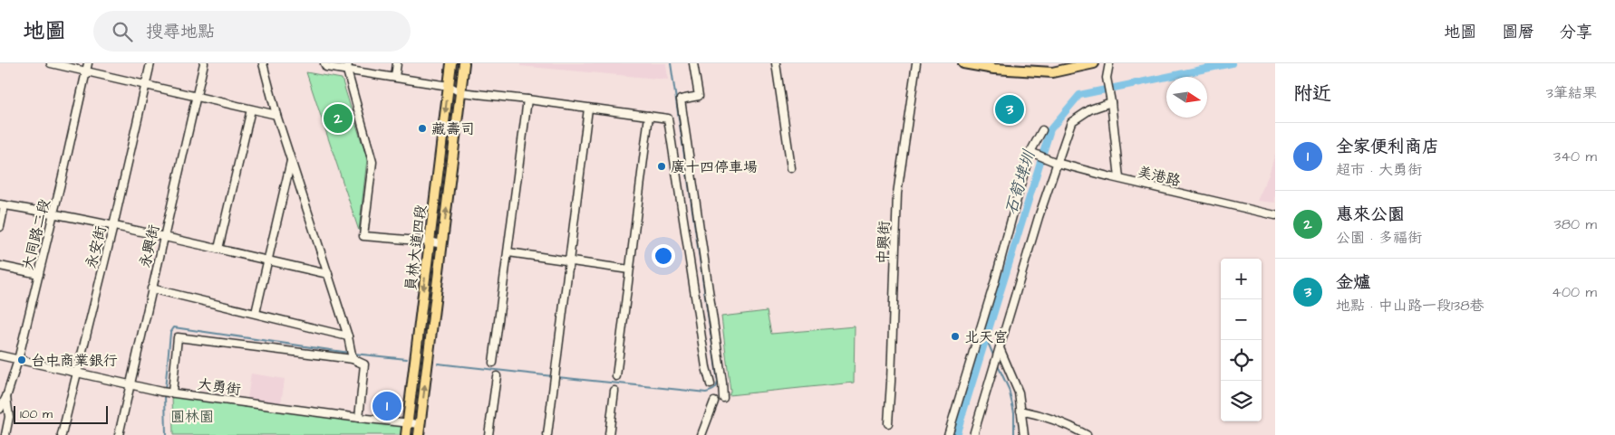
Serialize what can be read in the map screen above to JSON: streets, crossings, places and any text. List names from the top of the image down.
{
  "streets": {
    "main road": ["員林大道四段"],
    "street": [
      "美港路",
      "大同路二段",
      "中興街",
      "永興街",
      "永安街",
      "大勇街"
    ]
  },
  "crossings": [
    ["大同路二段", "大勇街"],
    ["永興街", "大勇街"],
    ["永安街", "大勇街"],
    ["員林大道四段", "大勇街"]
  ],
  "water": ["石筍埤圳"],
  "parks": ["圓林園"],
  "places": [
    "藏壽司",
    "廣十四停車場",
    "北天宮",
    "台中商業銀行"
  ],
  "scale_bar": "100 m",
  "north": "right",
  "page": {
    "header": "地圖",
    "search": "搜尋地點",
    "nav": ["地圖", "圖層", "分享"],
    "heading": ["附近", "3筆結果"],
    "pins": ["3", "2", "1"],
    "list": [
      {
        "mark": "1",
        "name": "全家便利商店",
        "note": "超市 · 大勇街",
        "value": "340 m"
      },
      {
        "mark": "2",
        "name": "惠來公園",
        "note": "公園 · 多福街",
        "value": "380 m"
      },
      {
        "mark": "3",
        "name": "金爐",
        "note": "地點 · 中山路一段138巷",
        "value": "400 m"
      }
    ],
    "map_buttons": ["+", "−"],
    "scale": "100 m"
  }
}
